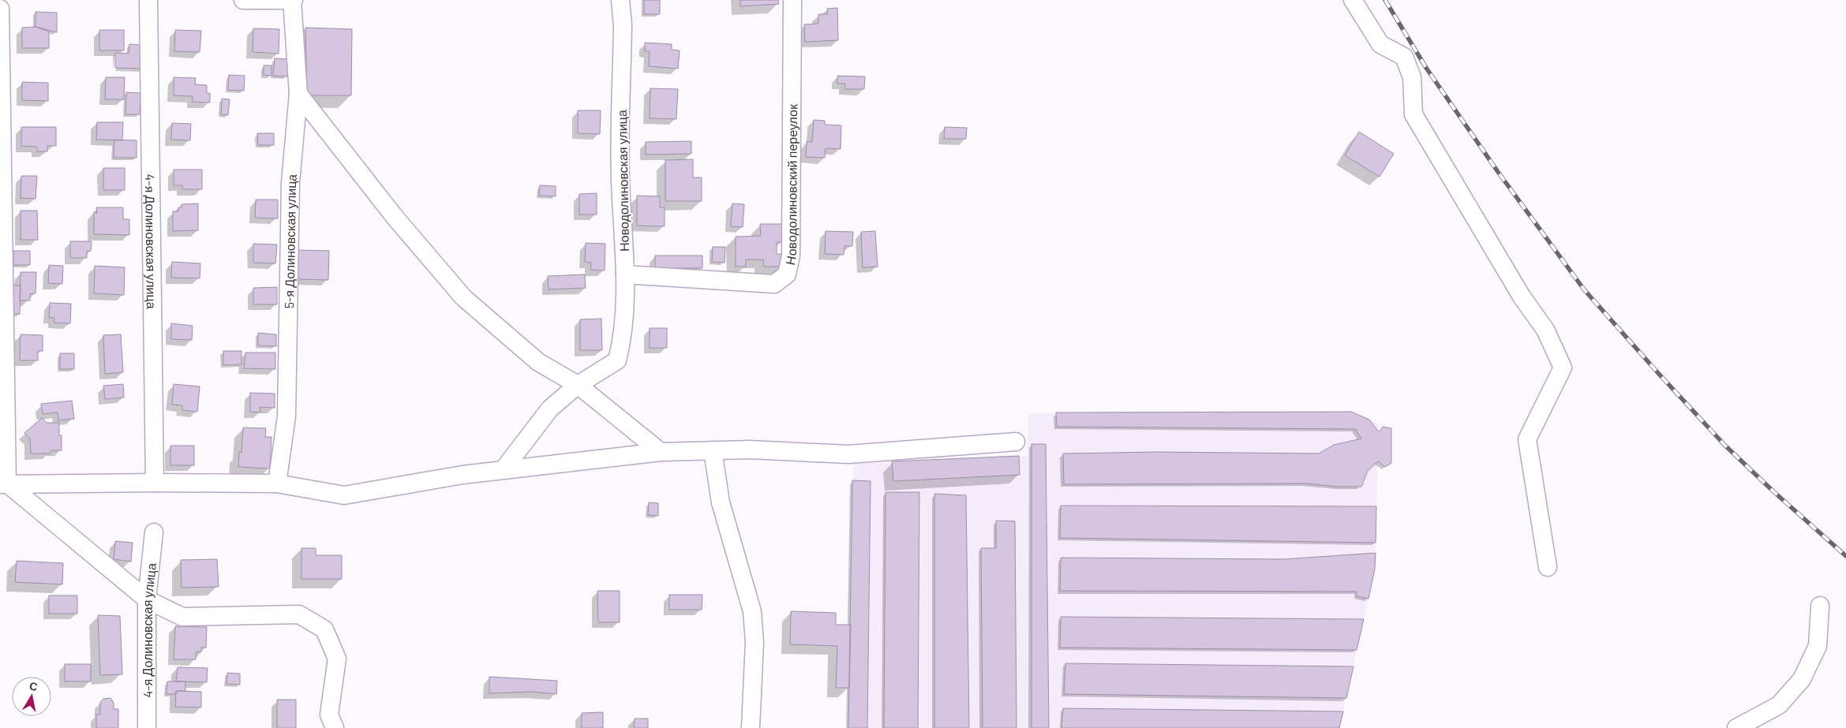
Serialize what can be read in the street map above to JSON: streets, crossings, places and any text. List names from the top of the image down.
{
  "streets": {
    "street": [
      "Новодолиновская улица",
      "Новодолиновский переулок",
      "4-я Долиновская улица",
      "5-я Долиновская улица"
    ]
  },
  "crossings": [
    ["Новодолиновская улица", "Новодолиновский переулок"]
  ],
  "north": "top"
}
